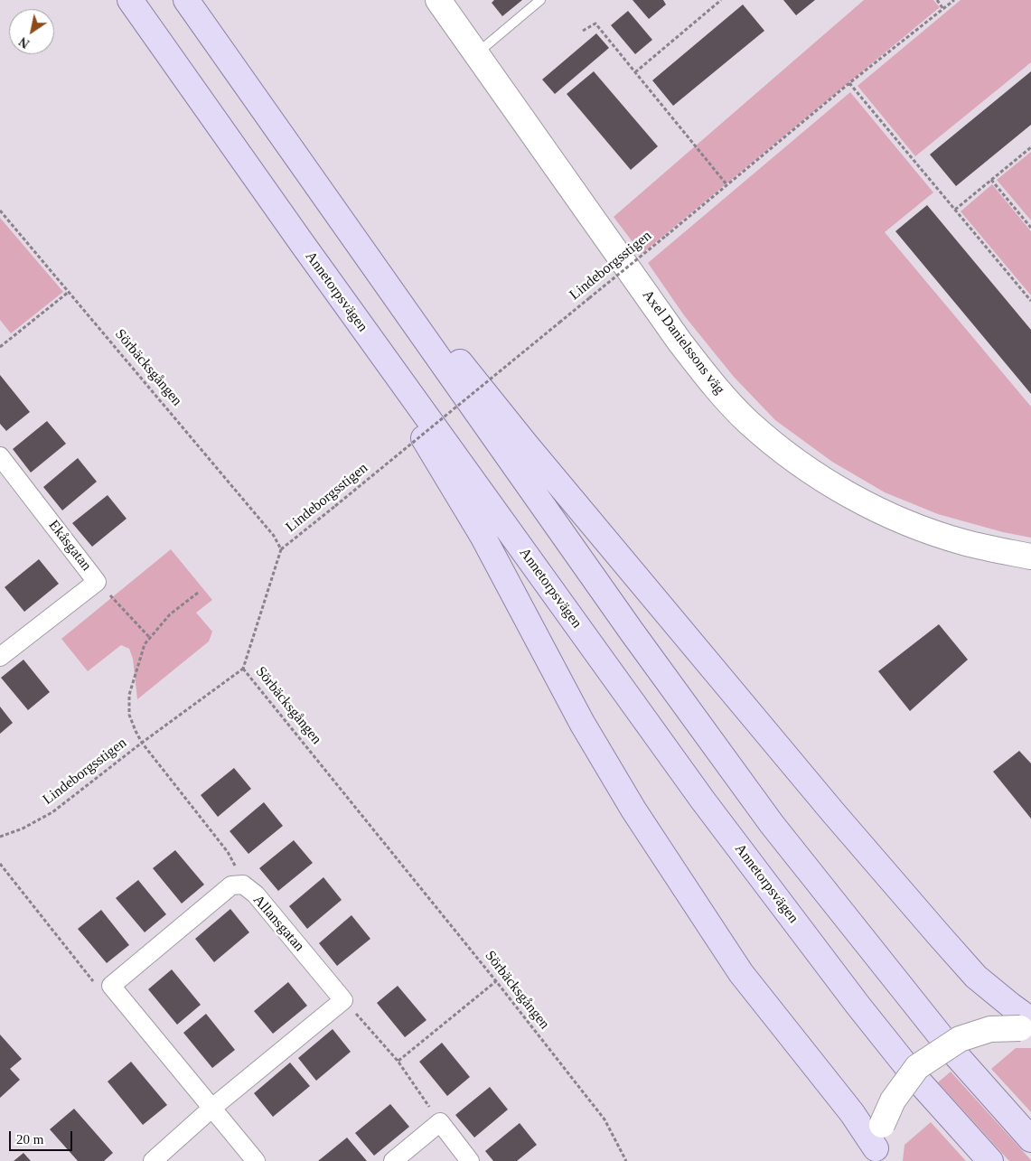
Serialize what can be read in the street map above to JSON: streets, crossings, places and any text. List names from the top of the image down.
{
  "streets": {
    "main road": ["Annetorpsvägen"],
    "street": ["Axel Danielssons väg", "Ekåsgatan", "Allansgatan"],
    "path": ["Lindeborgsstigen", "Sörbäcksgången"]
  },
  "crossings": [
    ["Lindeborgsstigen", "Sörbäcksgången"]
  ],
  "scale_bar": "20 m",
  "north": "bottom left"
}
